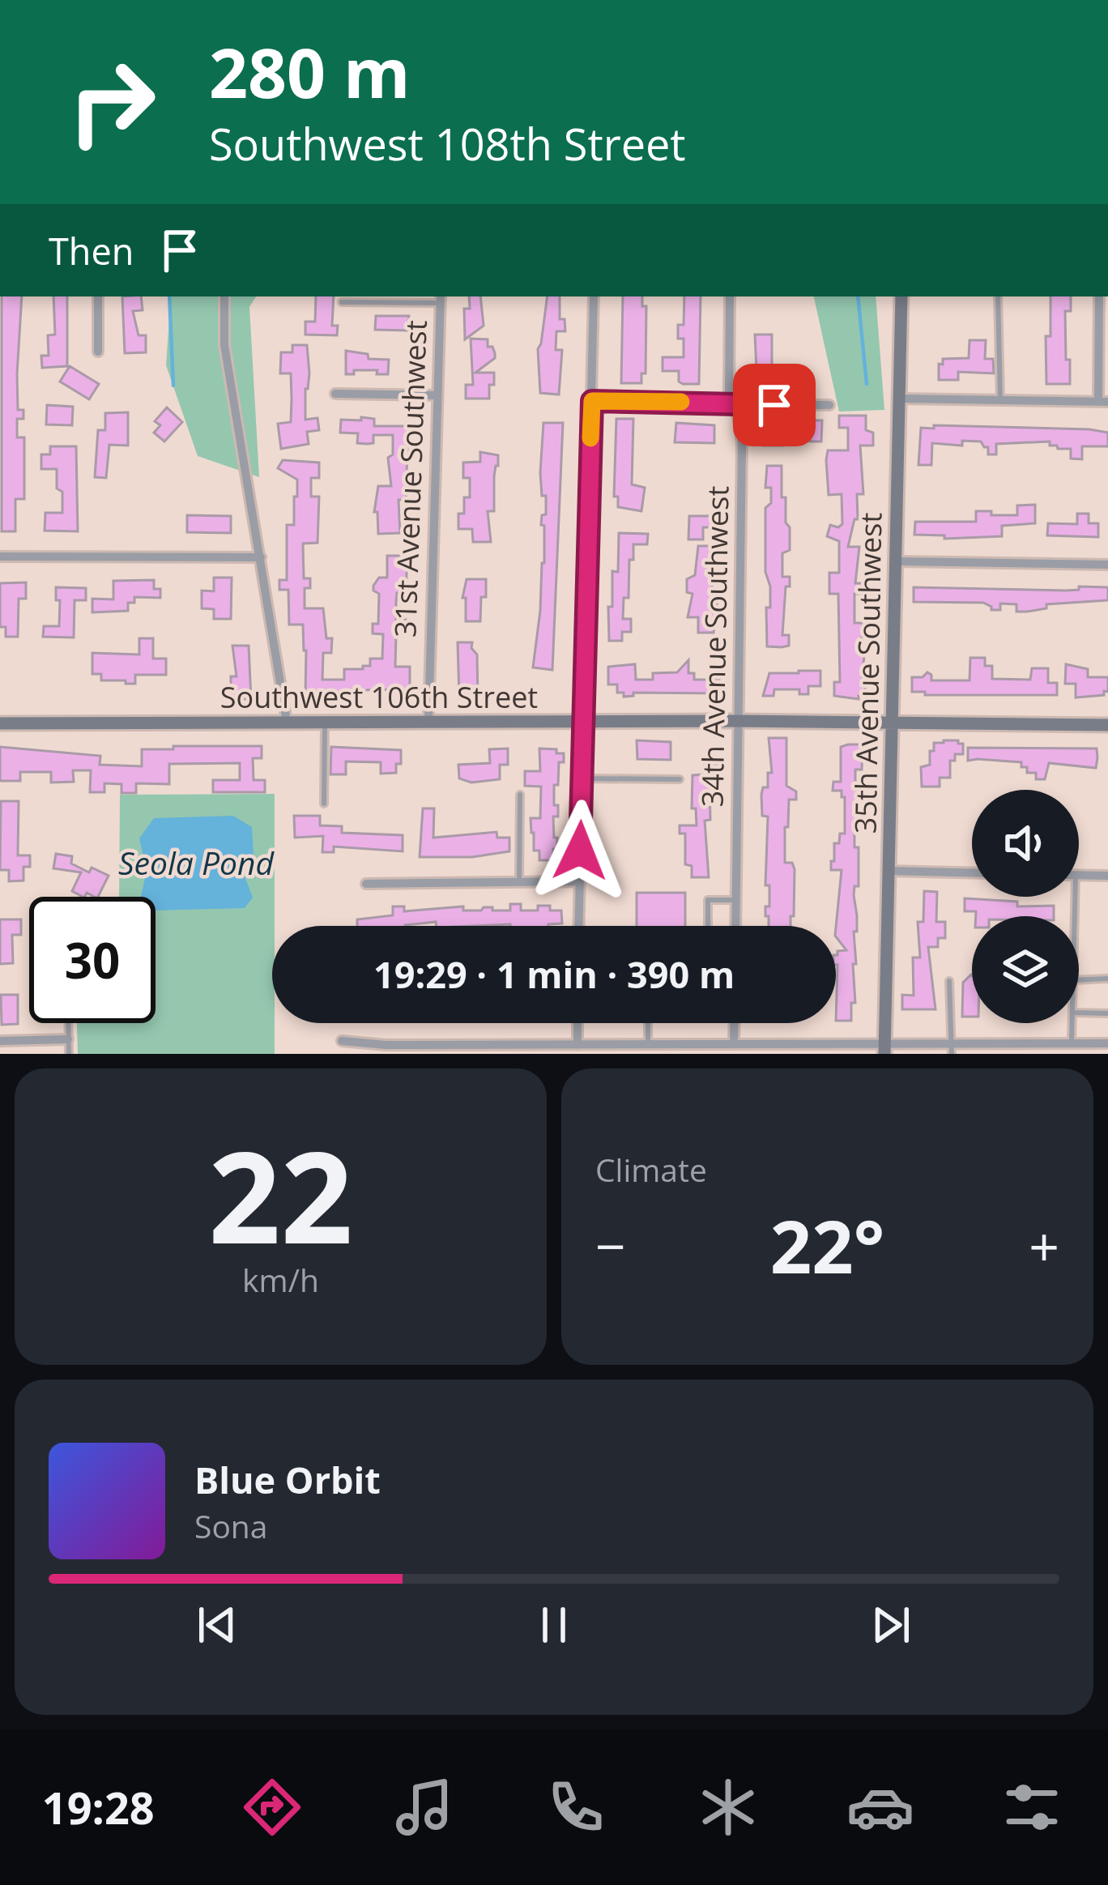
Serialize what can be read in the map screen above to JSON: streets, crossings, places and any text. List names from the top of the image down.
{
  "streets": {
    "street": [
      "31st Avenue Southwest",
      "34th Avenue Southwest",
      "35th Avenue Southwest",
      "Southwest 106th Street"
    ]
  },
  "crossings": [
    ["31st Avenue Southwest", "Southwest 106th Street"],
    ["34th Avenue Southwest", "Southwest 106th Street"],
    ["35th Avenue Southwest", "Southwest 106th Street"]
  ],
  "water": ["Seola Pond"],
  "page": {
    "turn": ["280 m", "Southwest 108th Street"],
    "then": "Then",
    "limit": "30",
    "trip": "19:29 · 1 min · 390 m",
    "tile": [
      ["22", "km/h"],
      "Climate"
    ],
    "heat": ["−", "22°", "+"],
    "song": ["Blue Orbit", "Sona"],
    "tabs": "19:28"
  }
}
